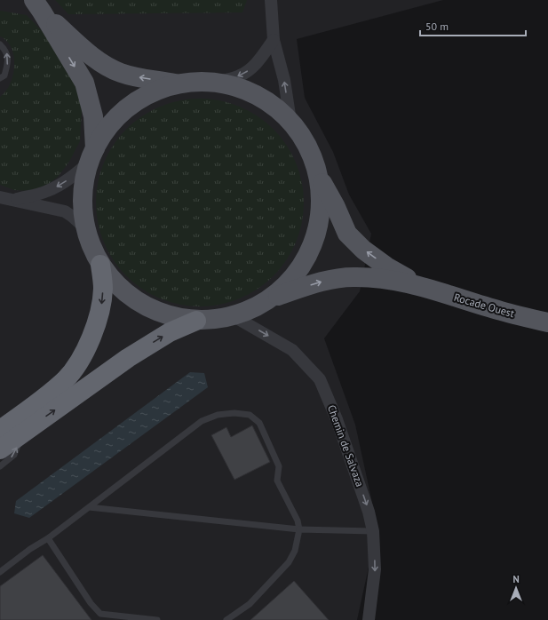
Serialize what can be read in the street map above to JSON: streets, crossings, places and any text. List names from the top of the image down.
{
  "streets": {
    "main road": ["Rocade Ouest"],
    "street": ["Chemin de Salvaza"]
  },
  "one_way": ["Chemin de Salvaza"],
  "scale_bar": "50 m",
  "north": "top"
}
